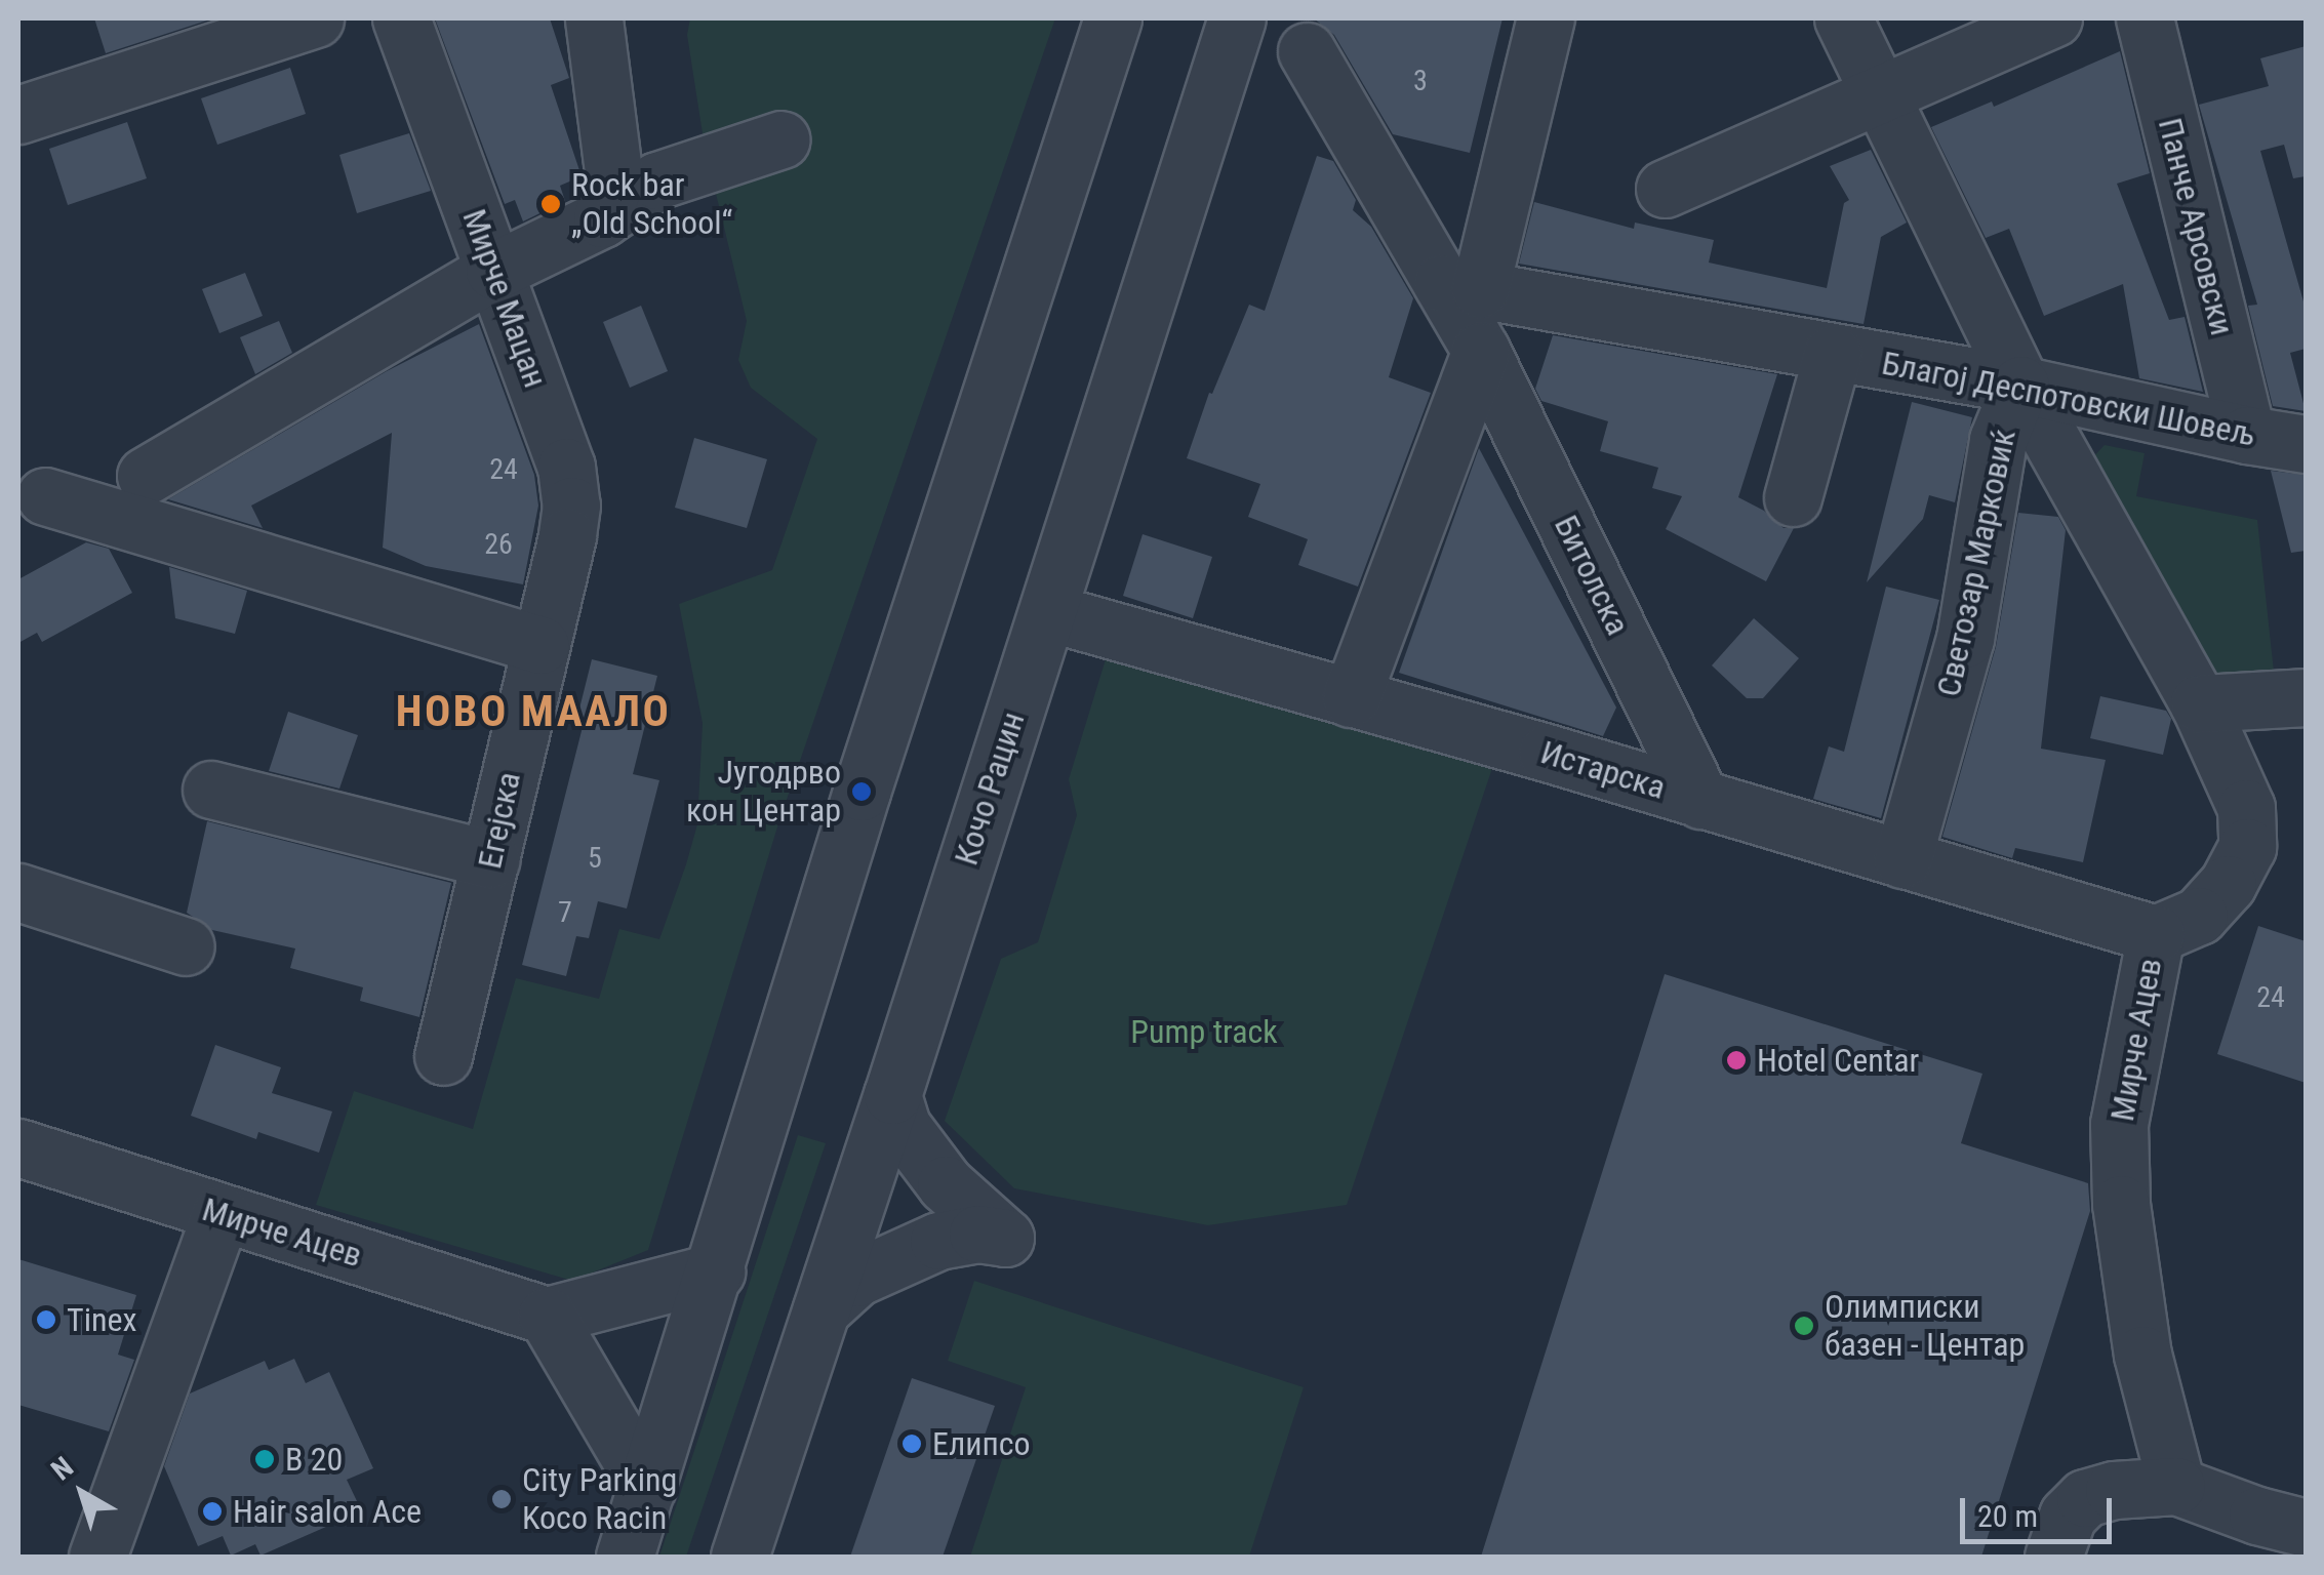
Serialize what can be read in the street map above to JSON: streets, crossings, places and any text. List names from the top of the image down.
{
  "streets": {
    "street": [
      "Панче Арсовски",
      "Мирче Мацан",
      "Благој Деспотовски Шовељ",
      "Светозар Марковиќ",
      "Битолска",
      "Истарска",
      "Кочо Рацин",
      "Егејска",
      "Мирче Ацев"
    ]
  },
  "crossings": [
    ["Панче Арсовски", "Благој Деспотовски Шовељ"],
    ["Мирче Мацан", "Егејска"],
    ["Благој Деспотовски Шовељ", "Светозар Марковиќ"],
    ["Благој Деспотовски Шовељ", "Битолска"],
    ["Светозар Марковиќ", "Истарска"],
    ["Светозар Марковиќ", "Мирче Ацев"],
    ["Битолска", "Истарска"],
    ["Истарска", "Кочо Рацин"],
    ["Истарска", "Мирче Ацев"]
  ],
  "districts": ["НОВО МААЛО"],
  "parks": ["Pump track"],
  "places": [
    "Rock bar „Old School“",
    "Југодрво кон Центар",
    "Hotel Centar",
    "Tinex",
    "Олимписки базен - Центар",
    "Елипсо",
    "B 20",
    "City Parking Koco Racin",
    "Hair salon Ace"
  ],
  "house_numbers": [
    "3",
    "24",
    "26",
    "5",
    "7",
    "24"
  ],
  "scale_bar": "20 m",
  "north": "top left"
}
